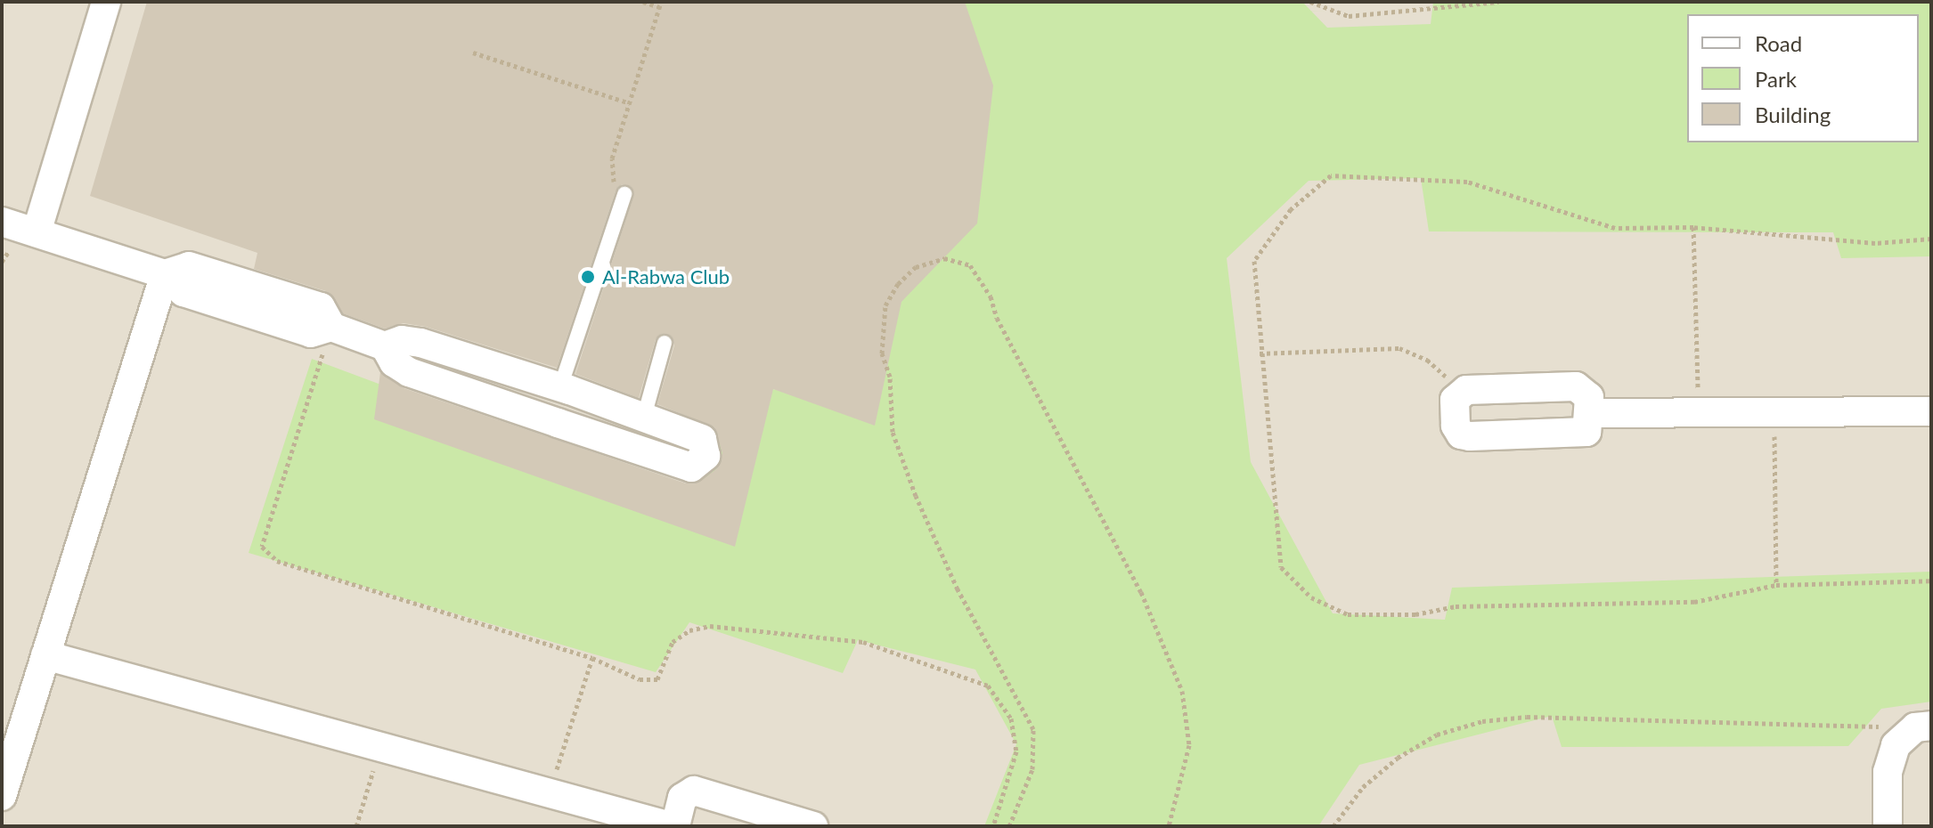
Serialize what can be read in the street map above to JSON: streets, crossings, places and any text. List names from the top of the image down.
{
  "places": ["Al-Rabwa Club"],
  "legend": ["Road", "Park", "Building"]
}
